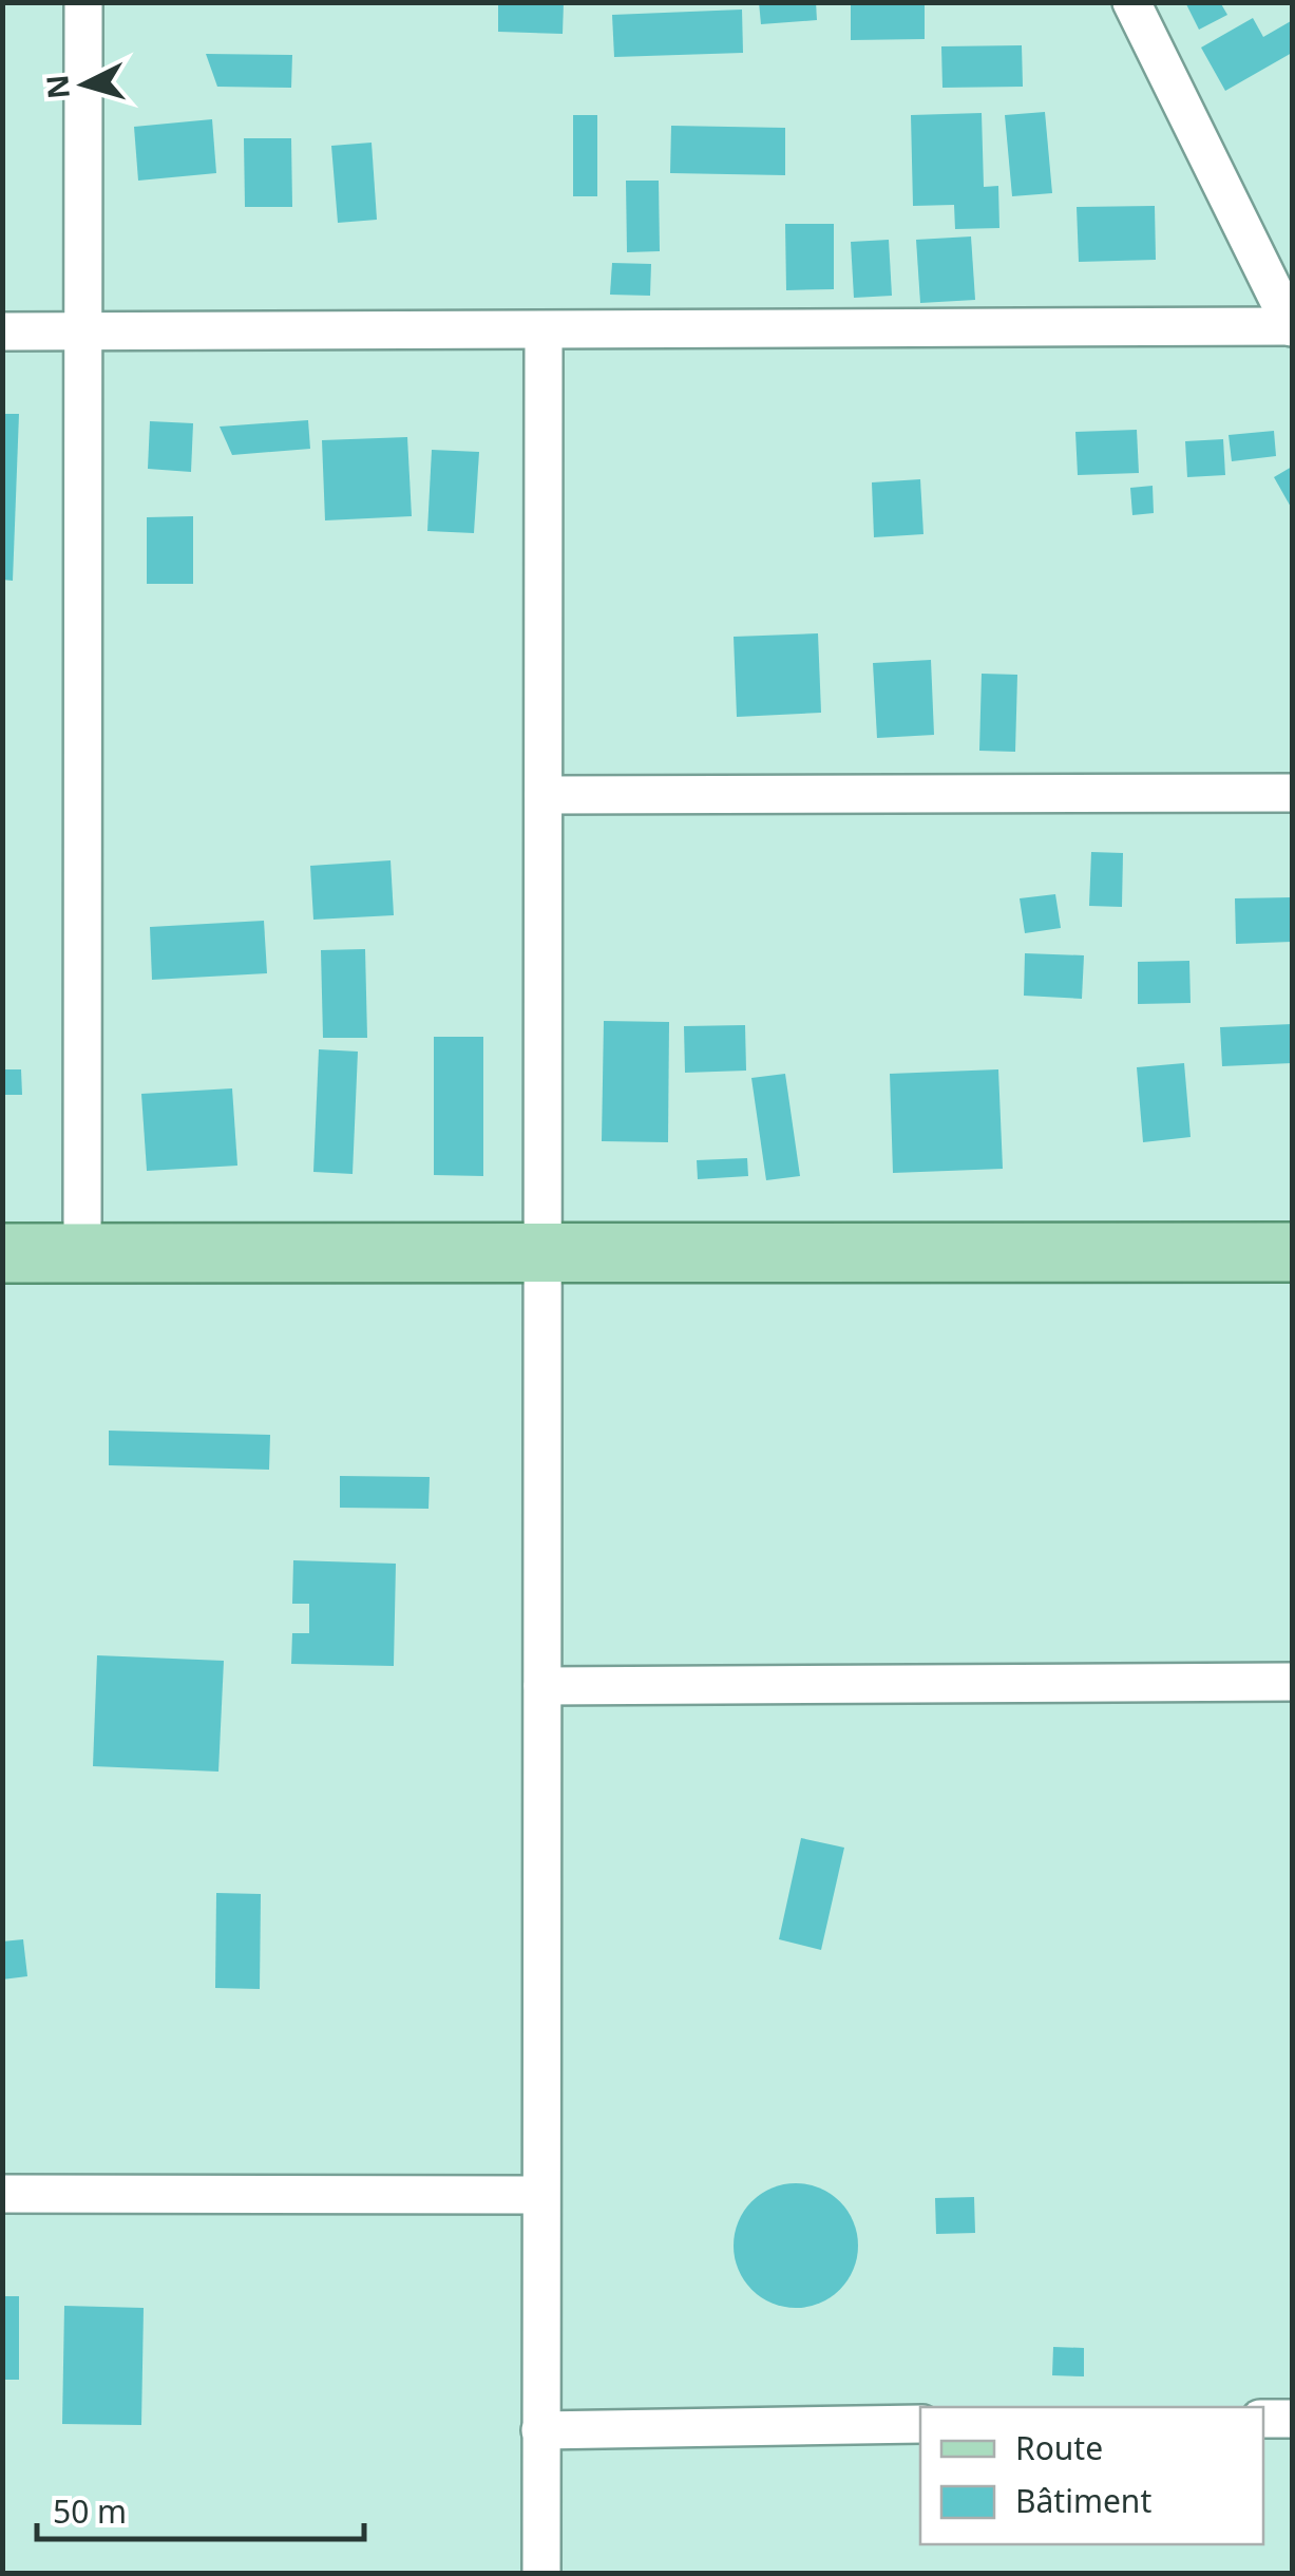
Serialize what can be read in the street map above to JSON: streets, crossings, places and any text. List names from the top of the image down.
{
  "legend": ["Route", "Bâtiment"],
  "scale_bar": "50 m",
  "north": "left"
}
